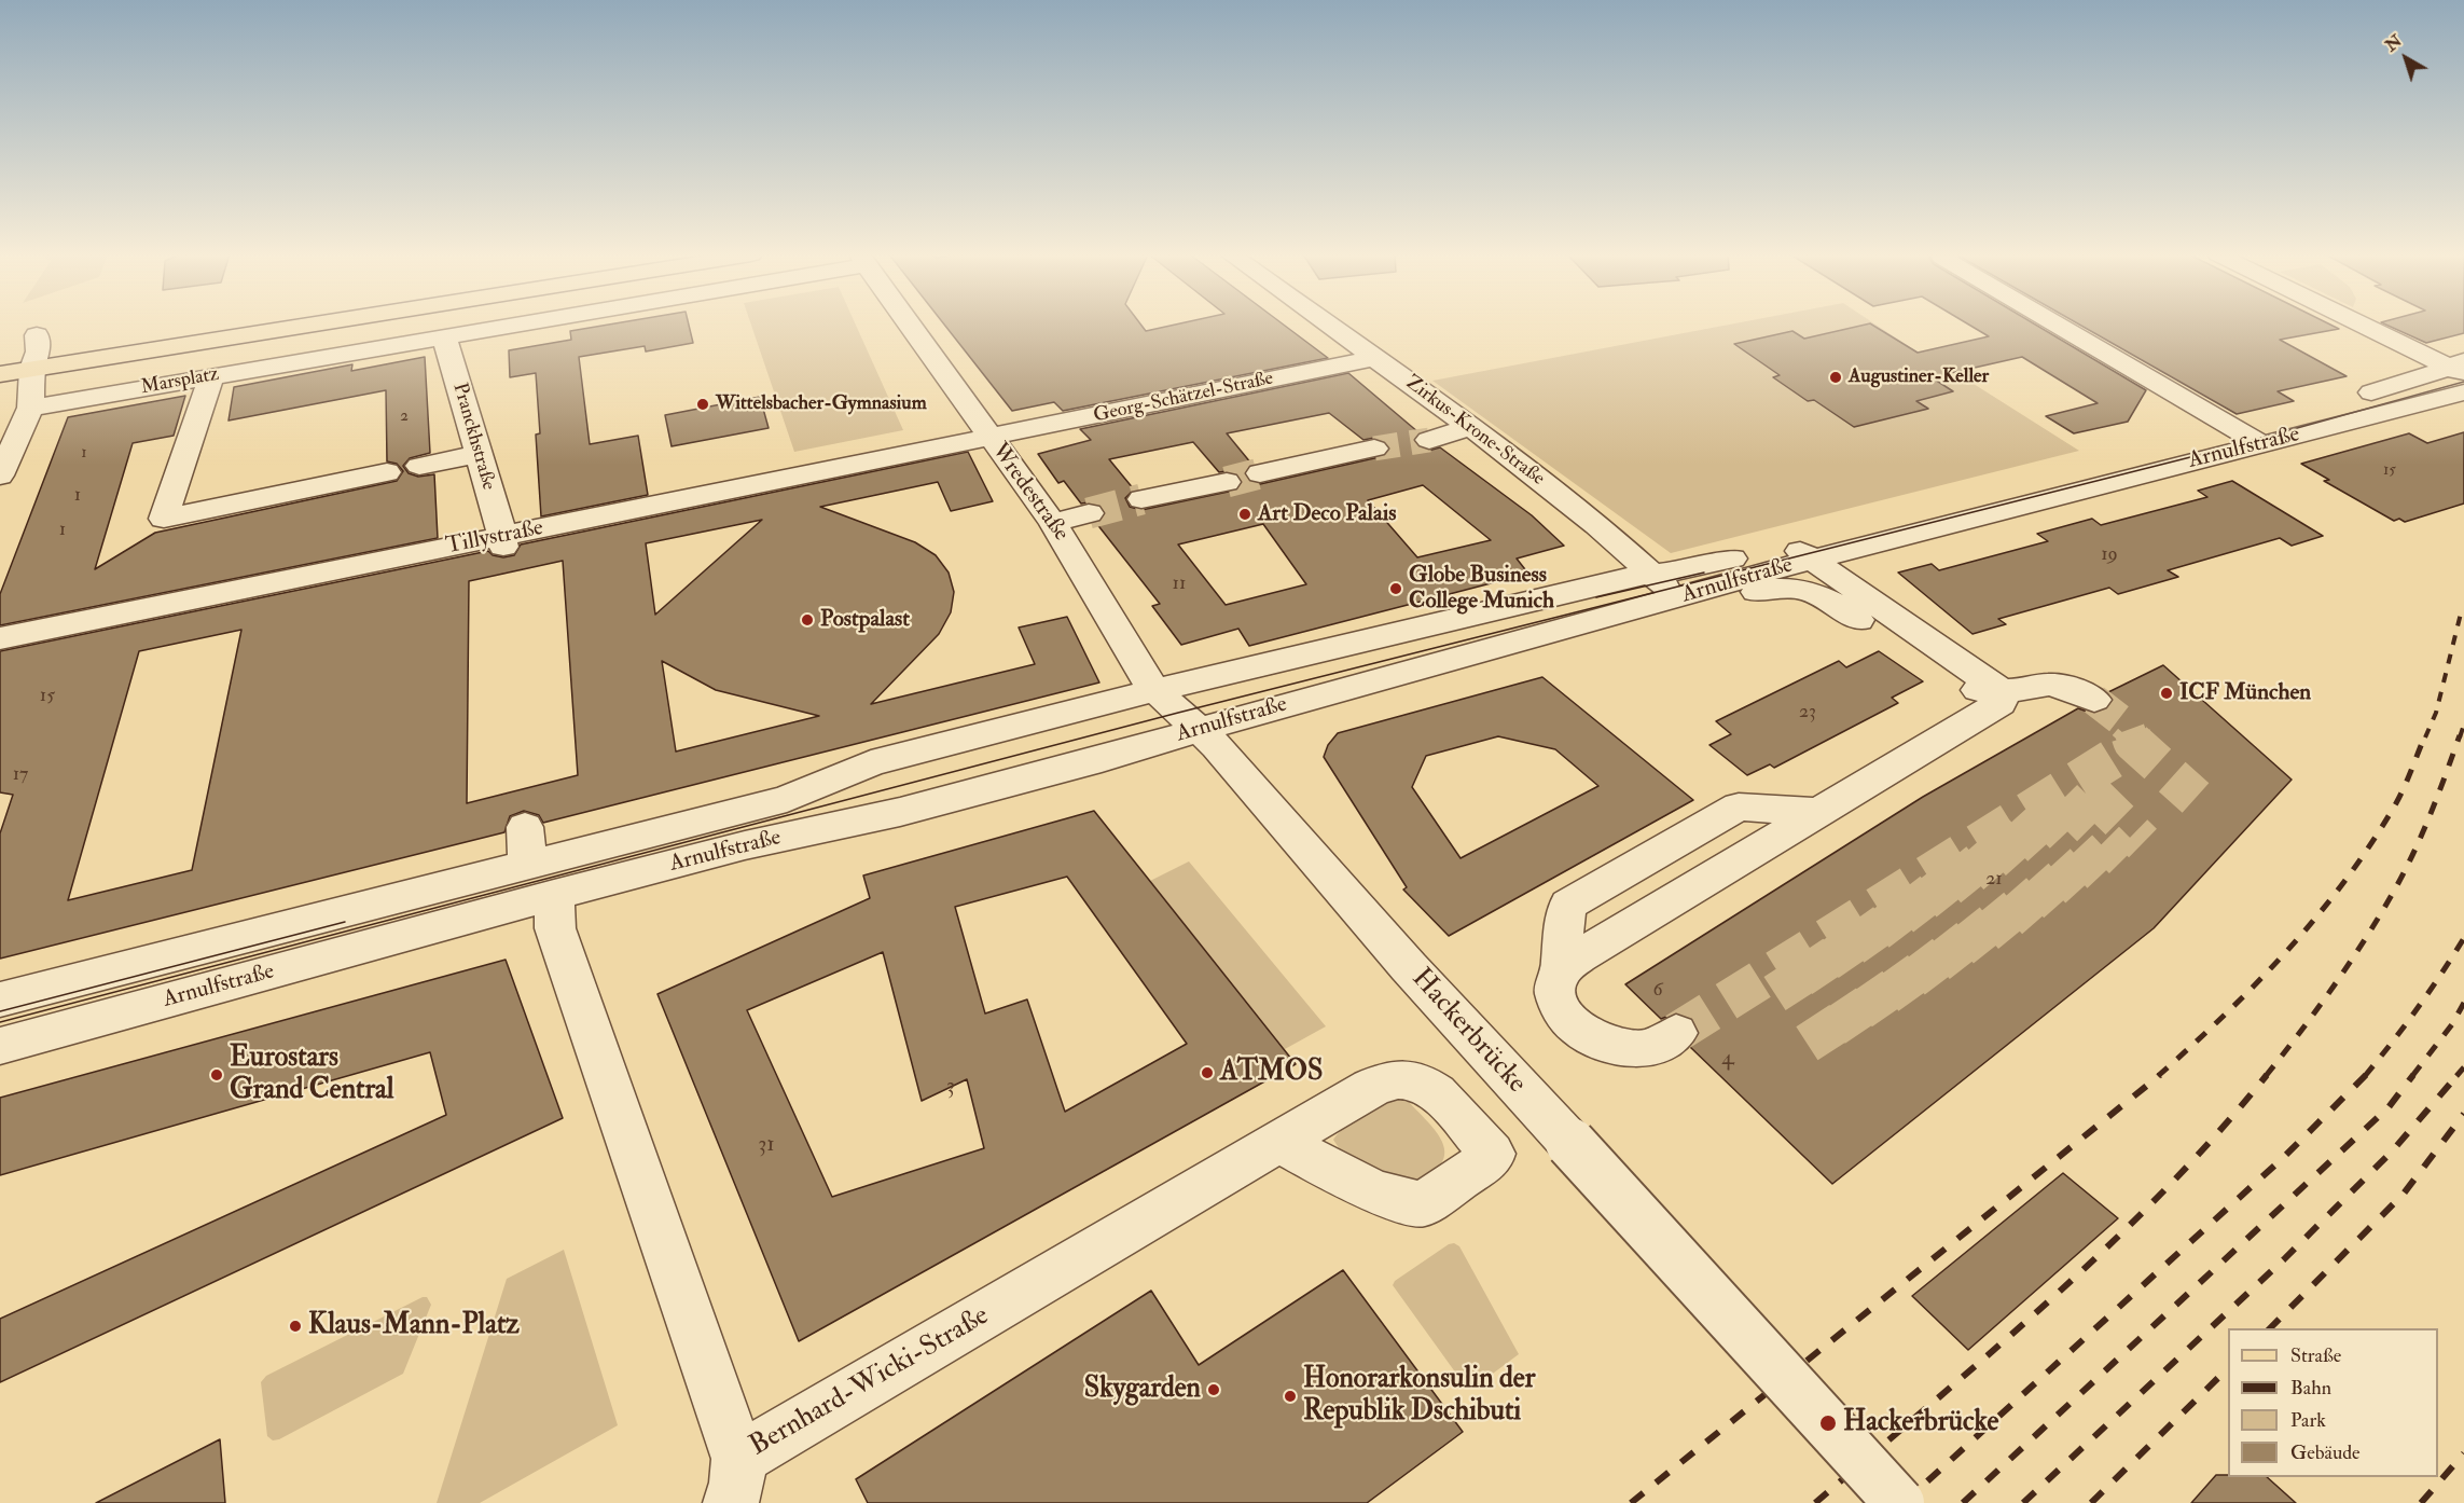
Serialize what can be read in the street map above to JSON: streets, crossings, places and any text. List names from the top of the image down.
{
  "streets": {
    "street": [
      "Marsplatz",
      "Georg-Schätzel-Straße",
      "Zirkus-Krone-Straße",
      "Pranckhstraße",
      "Arnulfstraße",
      "Wredestraße",
      "Tillystraße",
      "Hackerbrücke",
      "Bernhard-Wicki-Straße"
    ]
  },
  "crossings": [
    ["Marsplatz", "Pranckhstraße"],
    ["Georg-Schätzel-Straße", "Zirkus-Krone-Straße"],
    ["Georg-Schätzel-Straße", "Wredestraße"],
    ["Georg-Schätzel-Straße", "Tillystraße"],
    ["Zirkus-Krone-Straße", "Arnulfstraße"],
    ["Pranckhstraße", "Tillystraße"],
    ["Arnulfstraße", "Wredestraße"],
    ["Arnulfstraße", "Hackerbrücke"],
    ["Arnulfstraße", "Bernhard-Wicki-Straße"],
    ["Wredestraße", "Tillystraße"],
    ["Wredestraße", "Hackerbrücke"]
  ],
  "places": [
    "Augustiner-Keller",
    "Wittelsbacher-Gymnasium",
    "Art Deco Palais",
    "Globe Business College Munich",
    "Postpalast",
    "ICF München",
    "ATMOS",
    "Eurostars Grand Central",
    "Klaus-Mann-Platz",
    "Skygarden",
    "Honorarkonsulin der Republik Dschibuti",
    "Hackerbrücke"
  ],
  "house_numbers": [
    "2",
    "1",
    "15",
    "1",
    "1",
    "19",
    "11",
    "15",
    "23",
    "17",
    "21",
    "6",
    "4",
    "3",
    "31"
  ],
  "legend": [
    "Straße",
    "Bahn",
    "Park",
    "Gebäude"
  ],
  "north": "top left"
}
